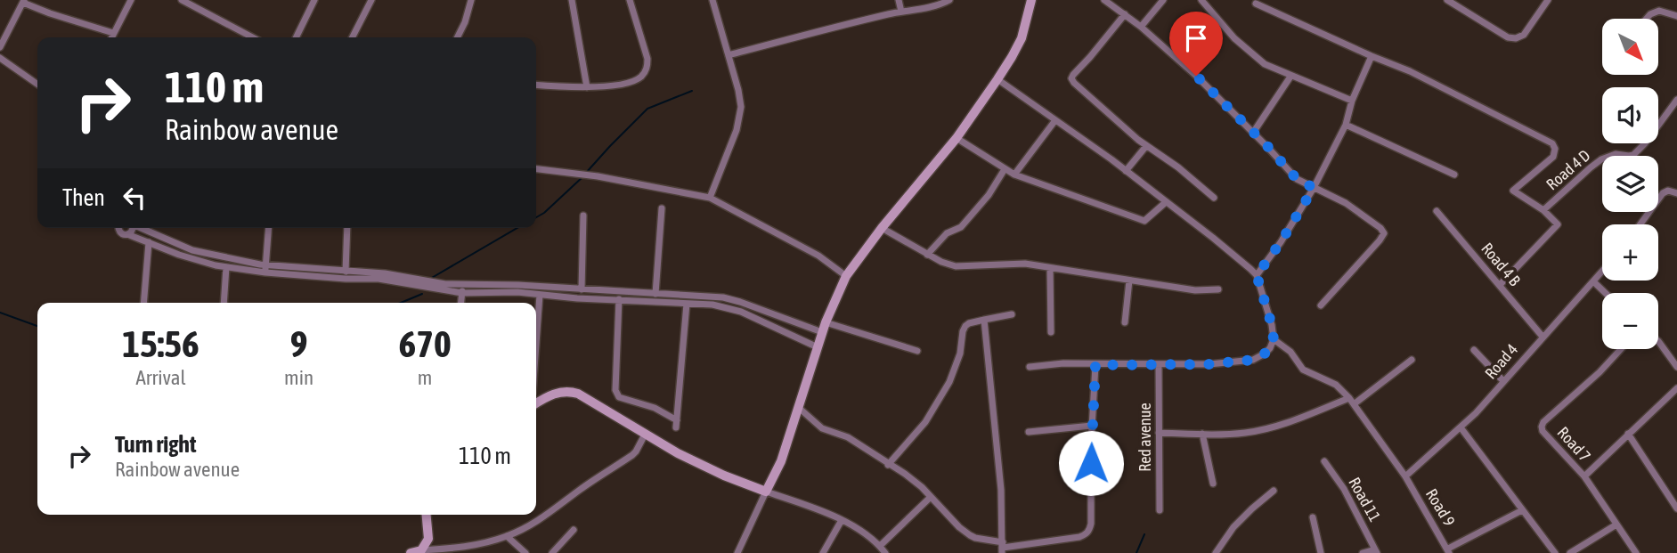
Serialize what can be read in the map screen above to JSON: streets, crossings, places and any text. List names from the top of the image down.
{
  "streets": {
    "street": [
      "Road 4 D",
      "Road 4 B",
      "Road 4",
      "Red avenue",
      "Road 7",
      "Road 11",
      "Road 9"
    ]
  },
  "crossings": [
    ["Road 4 B", "Road 4"],
    ["Road 4", "Road 9"]
  ],
  "north": "bottom right",
  "page": {
    "map_buttons": ["+", "−"],
    "turn": ["110 m", "Rainbow avenue"],
    "then": "Then",
    "eta": [
      "15:56",
      "Arrival",
      "9",
      "min",
      "670",
      "m"
    ],
    "list": [
      {
        "name": "Turn right",
        "note": "Rainbow avenue",
        "value": "110 m"
      }
    ]
  }
}
